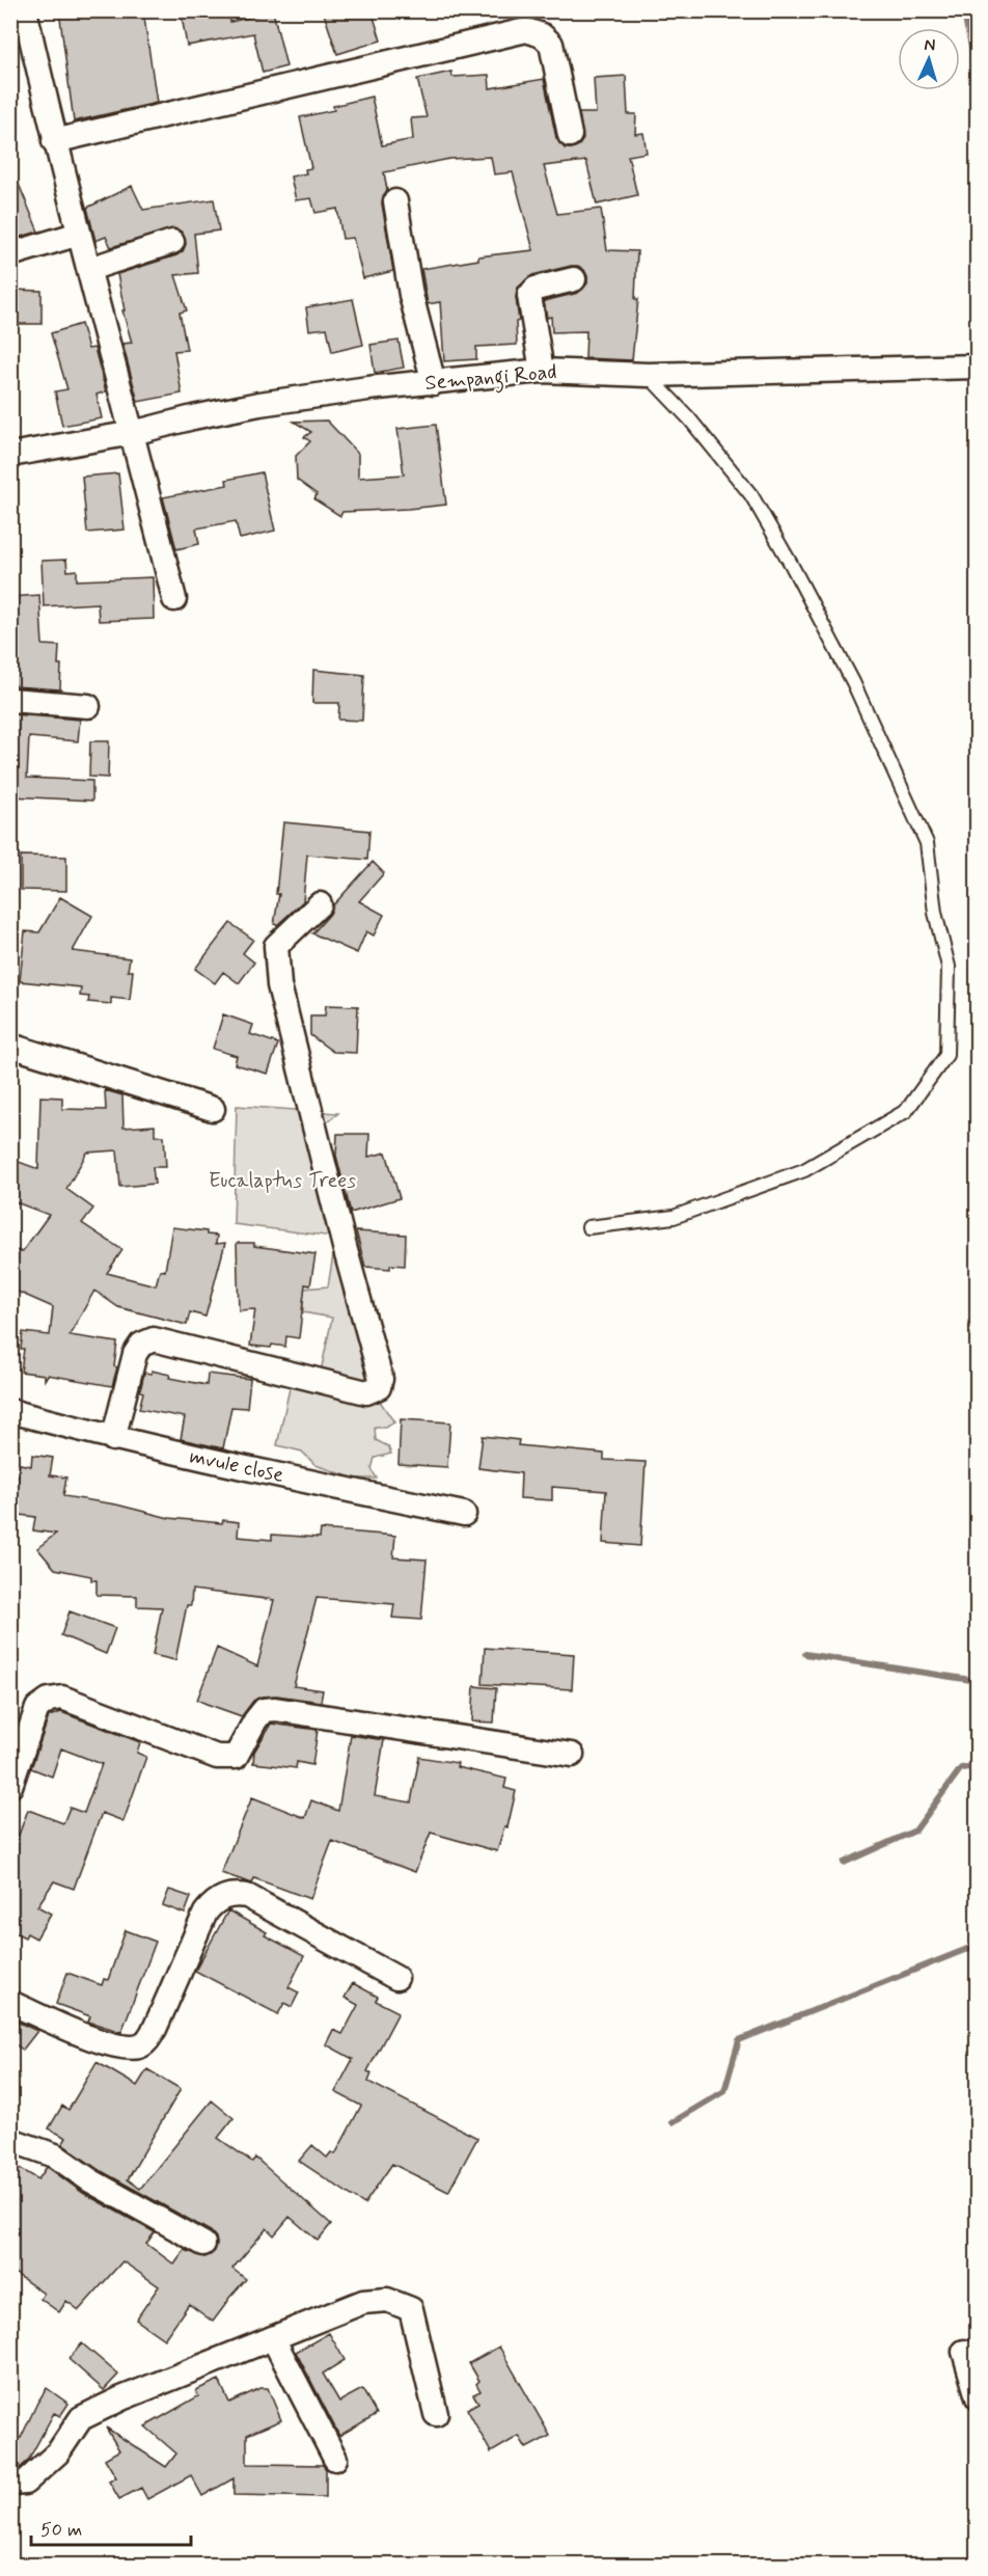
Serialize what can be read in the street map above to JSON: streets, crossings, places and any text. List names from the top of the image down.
{
  "streets": {
    "street": ["Sempangi Road", "mvule close"]
  },
  "parks": ["Eucalaptus Trees"],
  "scale_bar": "50 m",
  "north": "top"
}
